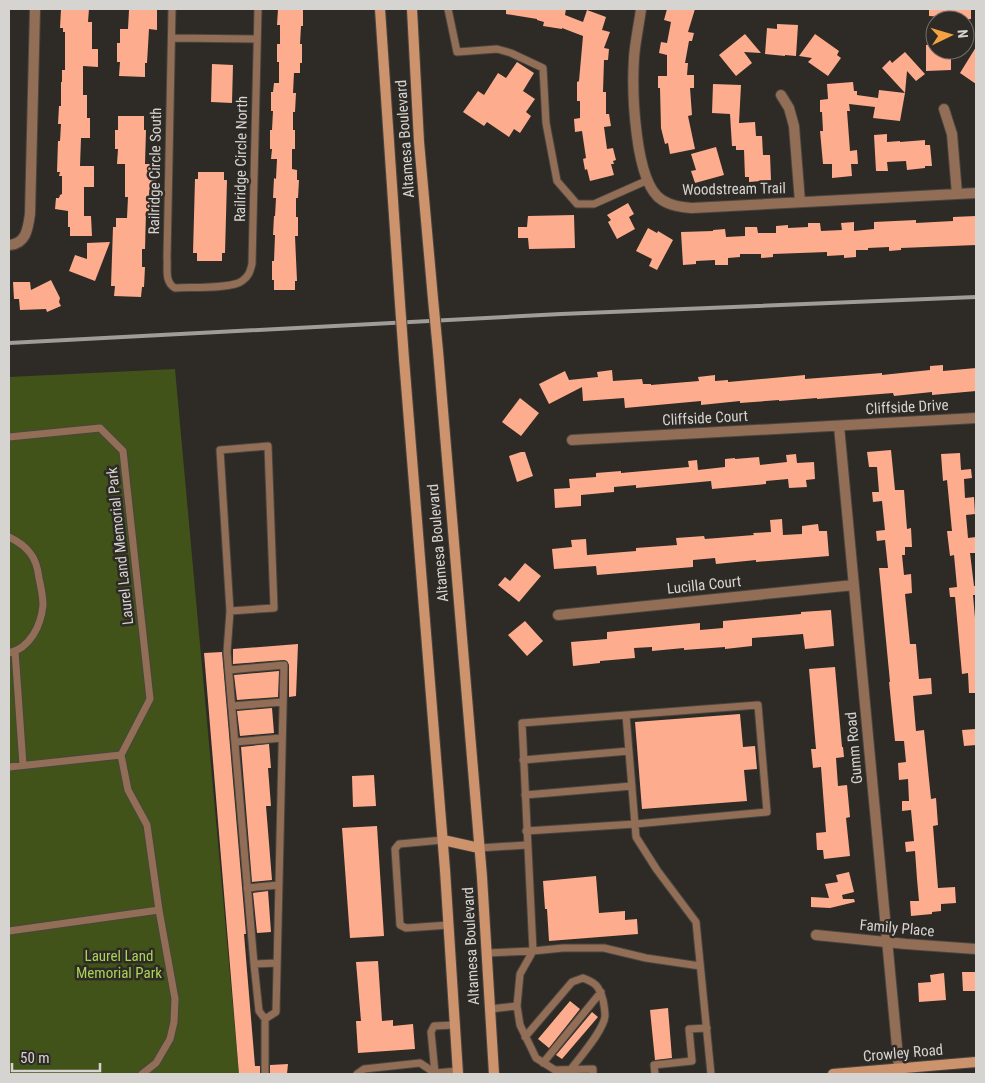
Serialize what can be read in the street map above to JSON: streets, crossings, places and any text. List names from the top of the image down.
{
  "streets": {
    "main road": ["Altamesa Boulevard", "Crowley Road"],
    "street": [
      "Woodstream Trail",
      "Cliffside Drive",
      "Cliffside Court",
      "Lucilla Court",
      "Gumm Road",
      "Family Place"
    ],
    "lane": ["Railridge Circle North", "Railridge Circle South", "Laurel Land Memorial Park"]
  },
  "crossings": [
    ["Railridge Circle North", "Railridge Circle South"],
    ["Cliffside Drive", "Cliffside Court"],
    ["Cliffside Drive", "Gumm Road"],
    ["Cliffside Court", "Gumm Road"],
    ["Lucilla Court", "Gumm Road"],
    ["Gumm Road", "Family Place"],
    ["Gumm Road", "Crowley Road"]
  ],
  "parks": ["Laurel Land Memorial Park"],
  "scale_bar": "50 m",
  "north": "right"
}
